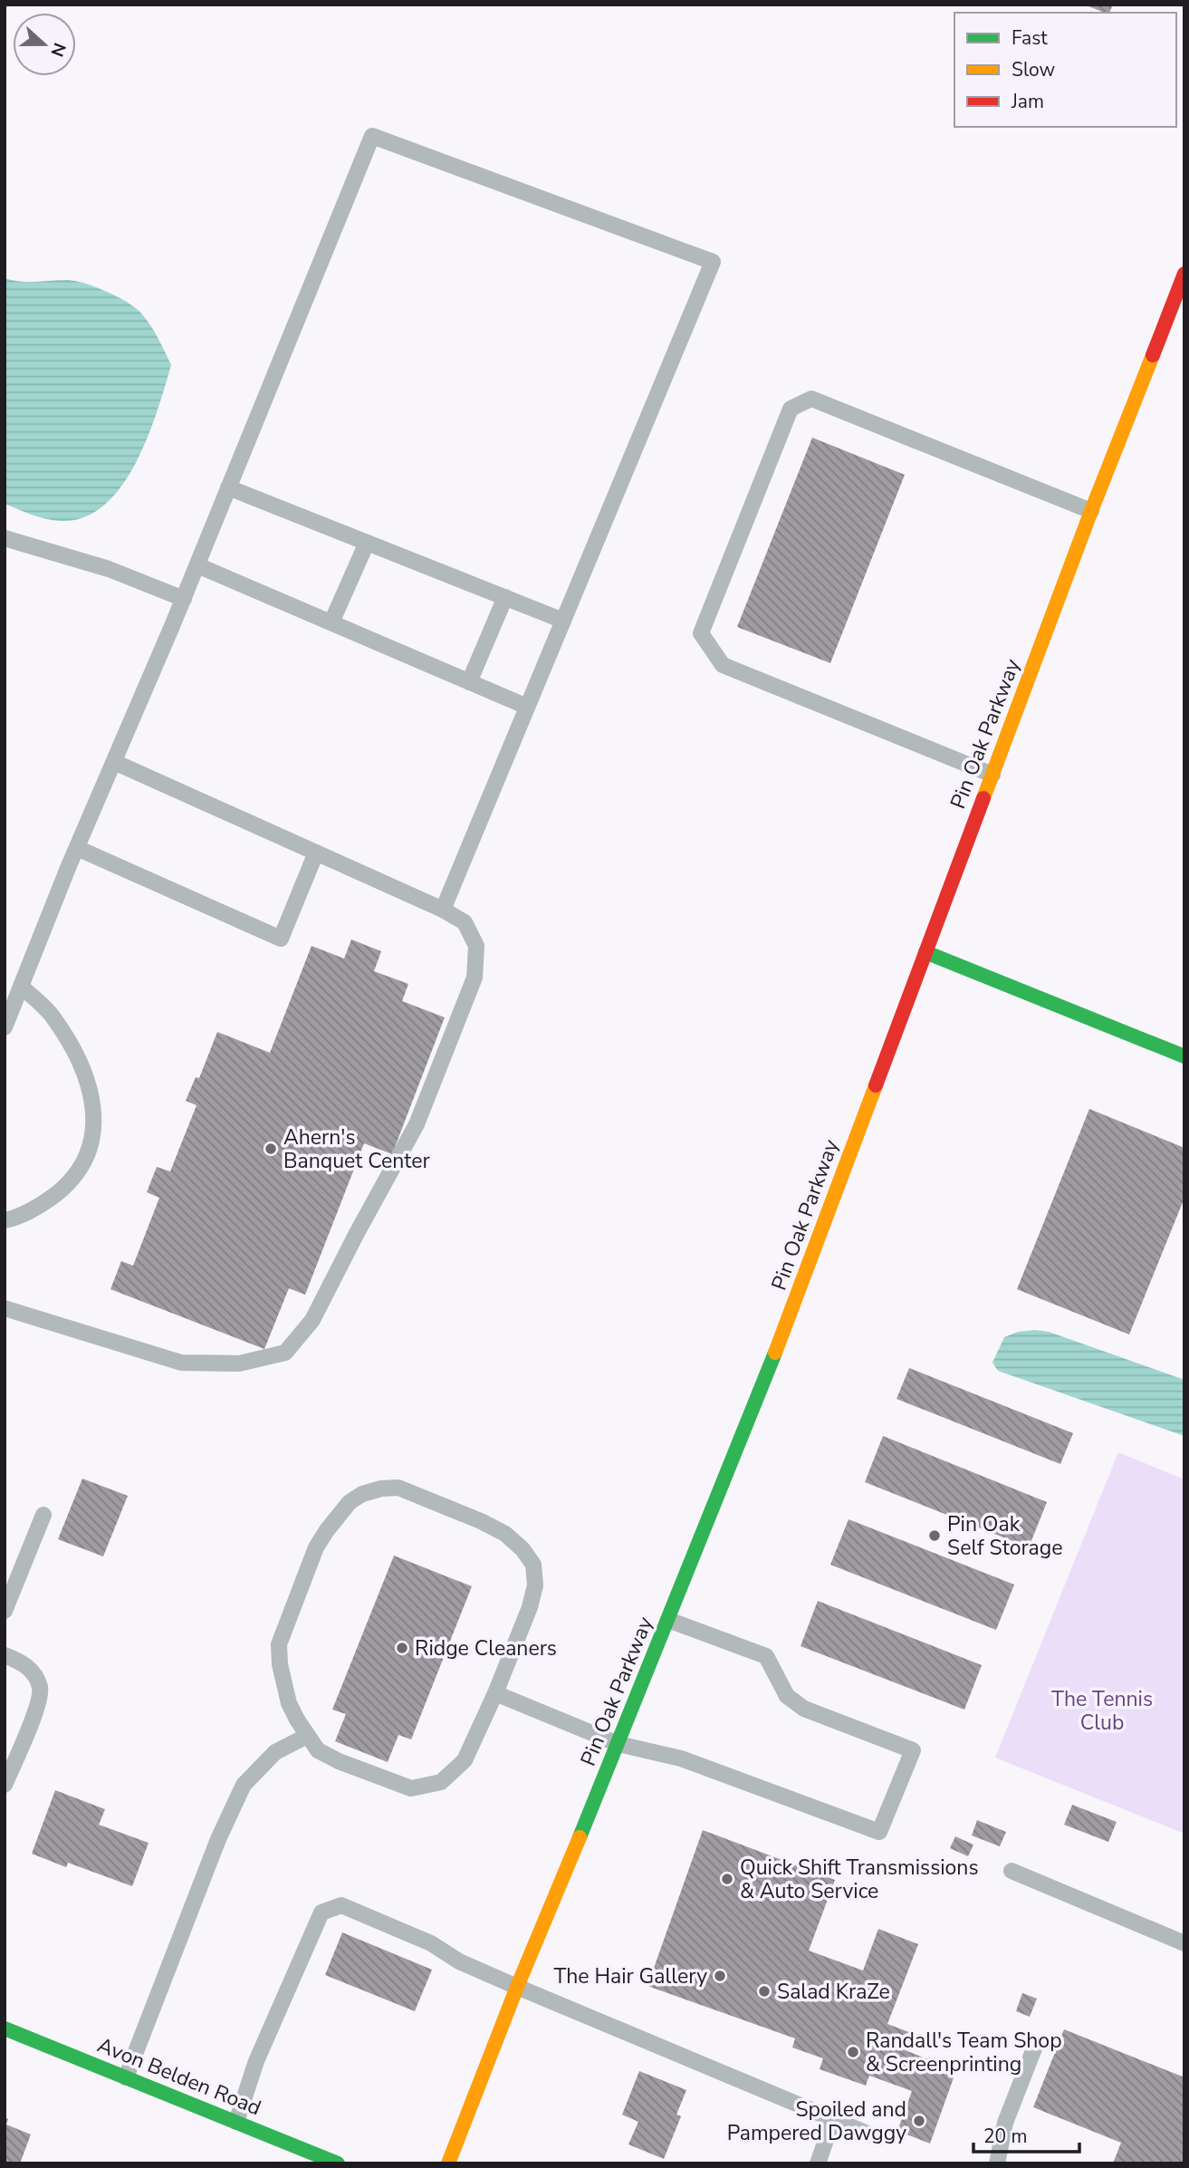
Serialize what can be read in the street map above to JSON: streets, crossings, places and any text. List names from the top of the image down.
{
  "streets": {
    "street": ["Pin Oak Parkway", "Avon Belden Road"]
  },
  "parks": ["The Tennis Club"],
  "places": [
    "Ahern's Banquet Center",
    "Pin Oak Self Storage",
    "Ridge Cleaners",
    "Quick Shift Transmissions & Auto Service",
    "The Hair Gallery",
    "Salad KraZe",
    "Randall's Team Shop & Screenprinting",
    "Spoiled and Pampered Dawggy"
  ],
  "legend": ["Fast", "Slow", "Jam"],
  "scale_bar": "20 m",
  "north": "right"
}
